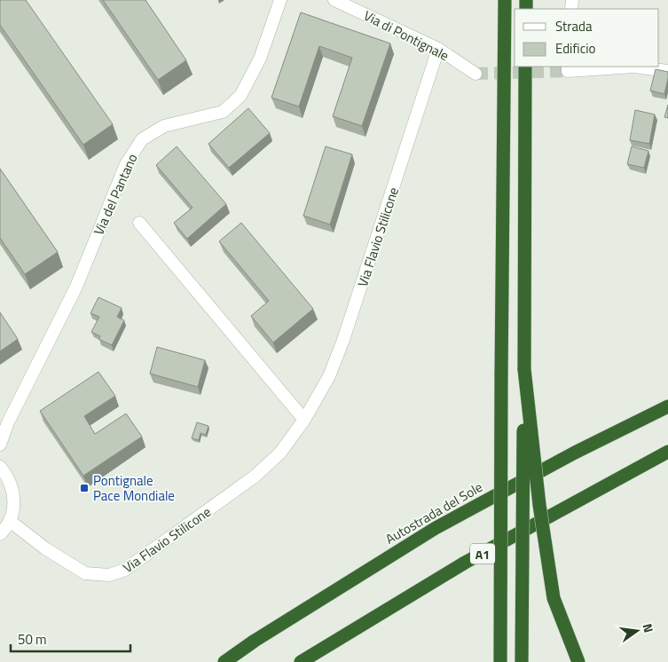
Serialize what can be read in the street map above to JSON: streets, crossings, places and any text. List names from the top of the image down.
{
  "streets": {
    "highway": ["Autostrada del Sole", "A1"],
    "street": ["Via di Pontignale", "Via del Pantano", "Via Flavio Stilicone"]
  },
  "crossings": [
    ["Via di Pontignale", "Via Flavio Stilicone"]
  ],
  "places": {
    "transit": ["Pontignale Pace Mondiale"]
  },
  "legend": ["Strada", "Edificio"],
  "scale_bar": "50 m",
  "north": "right"
}
